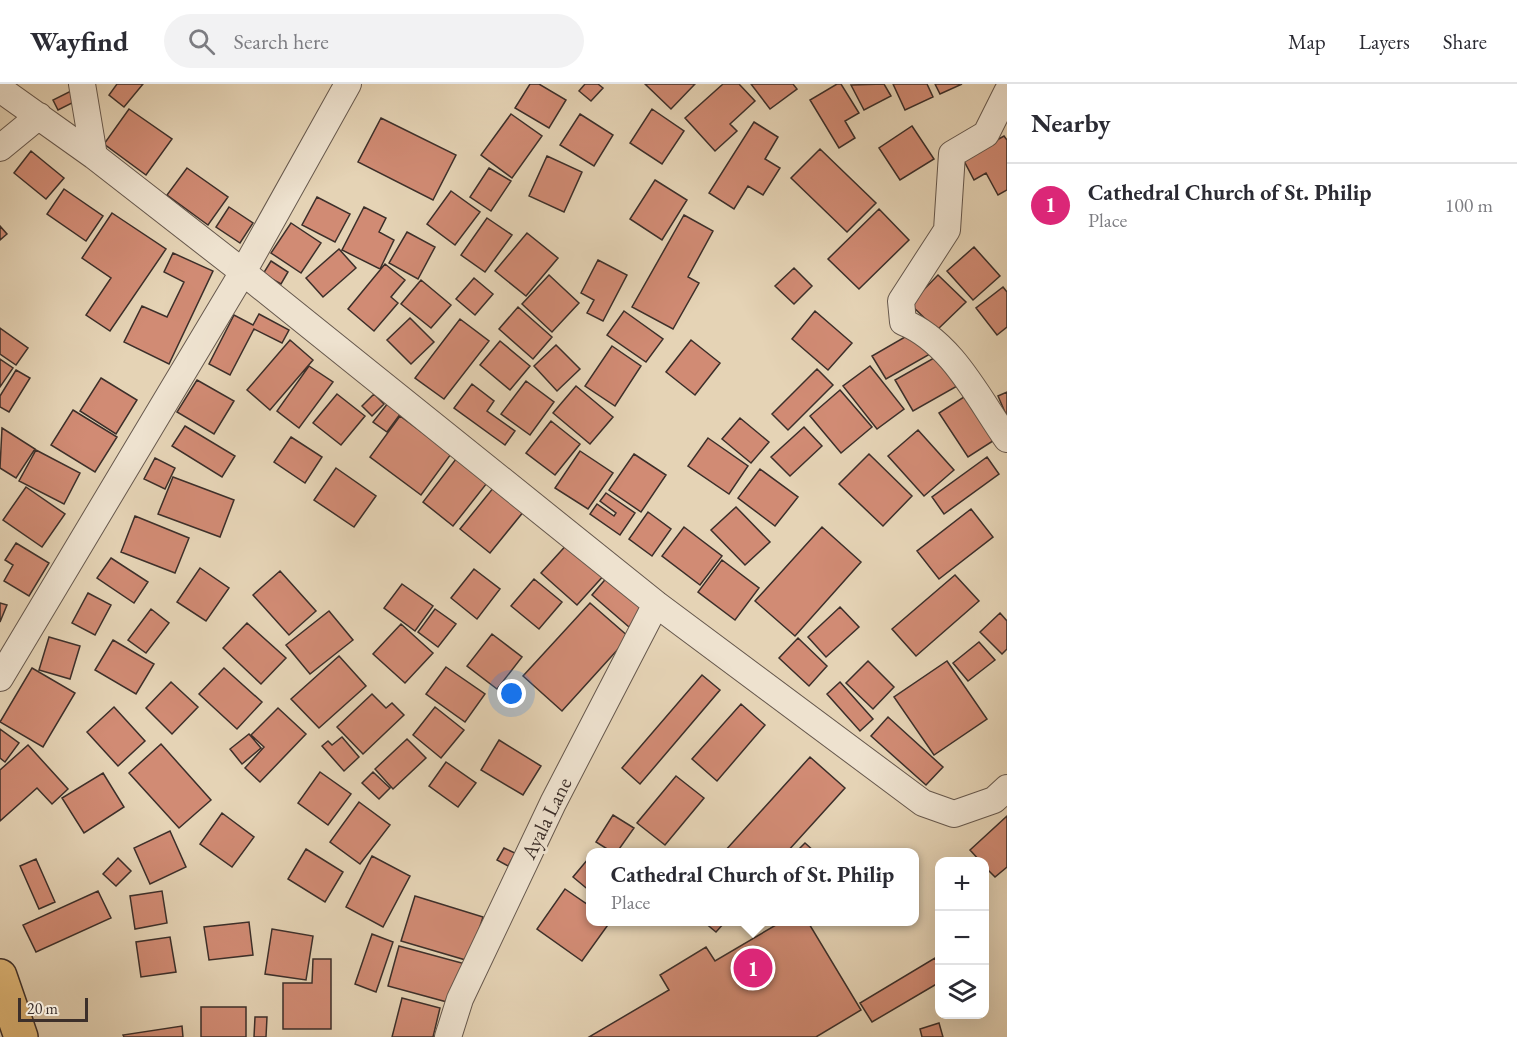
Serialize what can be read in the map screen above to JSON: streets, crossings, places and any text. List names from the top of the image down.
{
  "streets": {
    "street": ["Ayala Lane"]
  },
  "scale_bar": "20 m",
  "page": {
    "header": "Wayfind",
    "search": "Search here",
    "nav": ["Map", "Layers", "Share"],
    "heading": "Nearby",
    "list": [
      {
        "mark": "1",
        "name": "Cathedral Church of St. Philip",
        "note": "Place",
        "value": "100 m"
      }
    ],
    "popup": ["Cathedral Church of St. Philip", "Place"],
    "map_buttons": ["+", "−"],
    "pins": "1",
    "scale": "20 m"
  }
}
